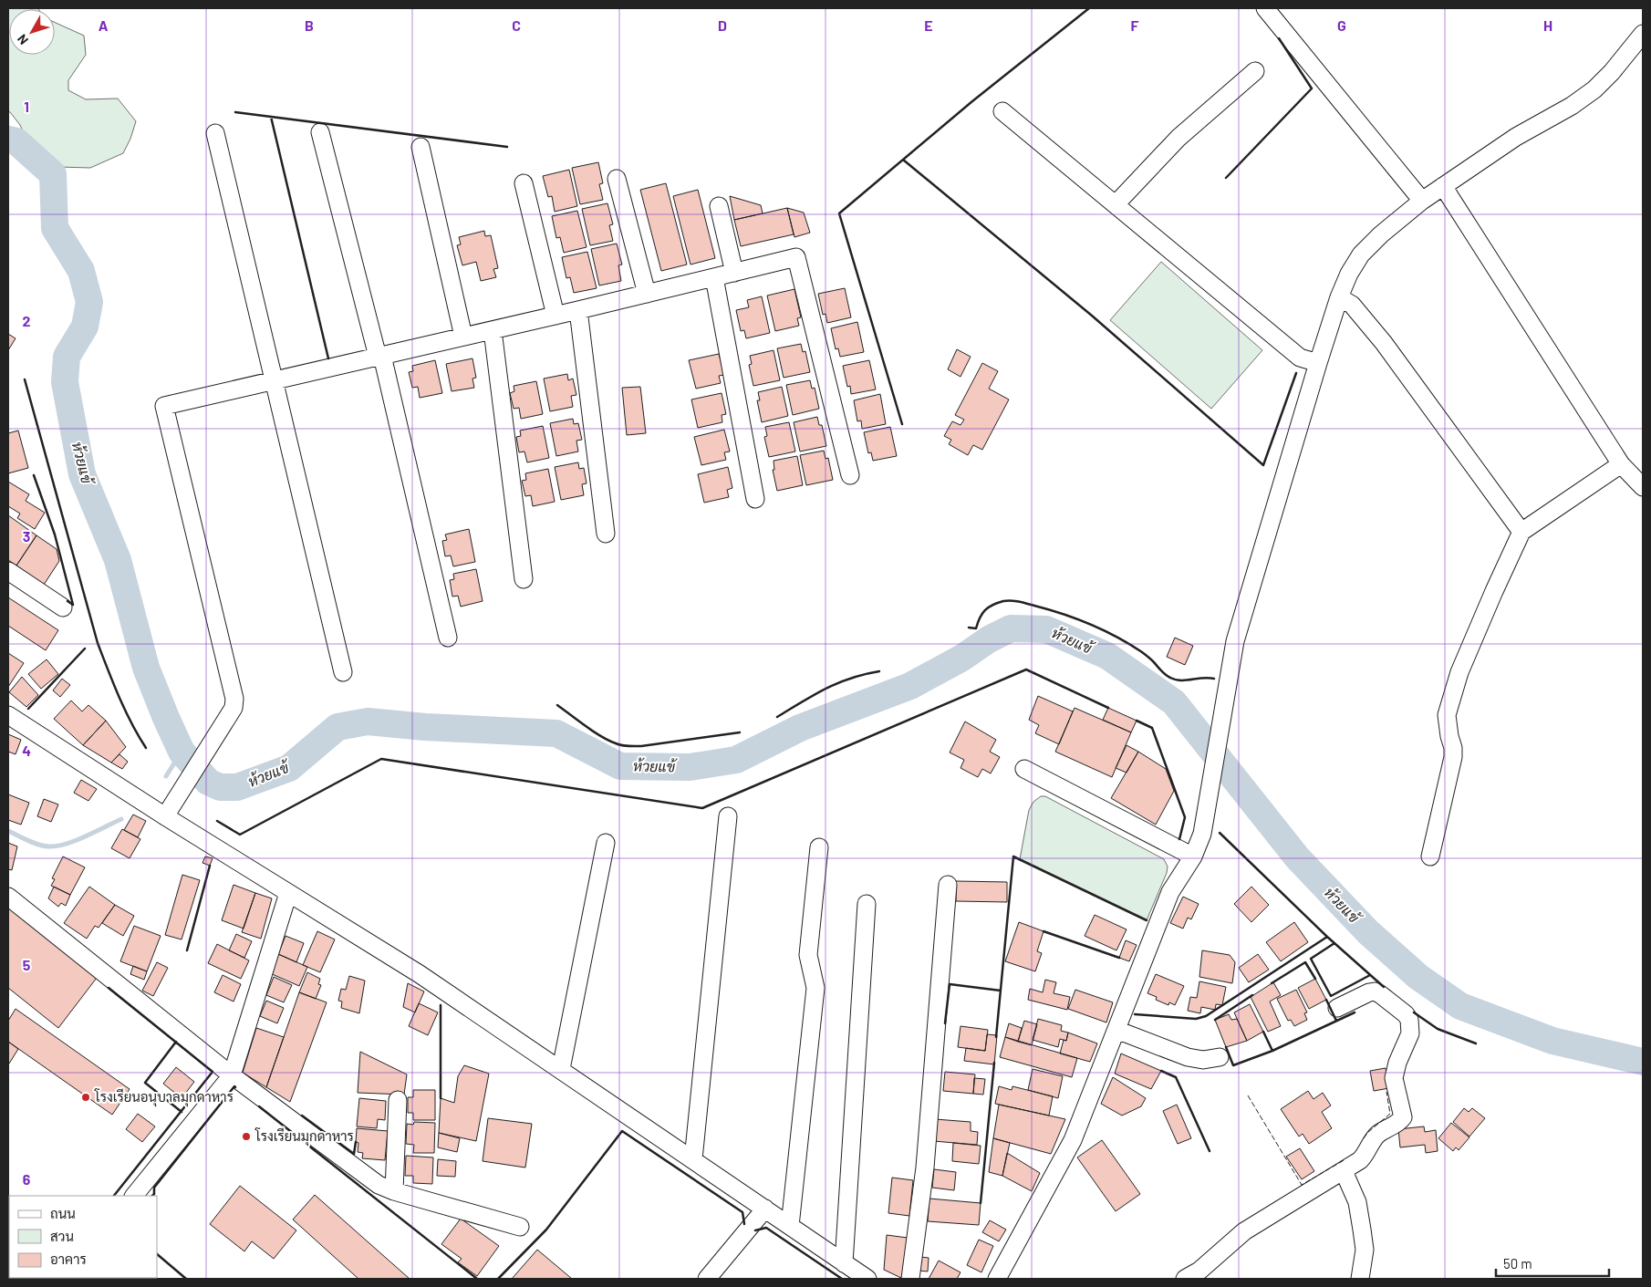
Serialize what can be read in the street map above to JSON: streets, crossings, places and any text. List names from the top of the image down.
{
  "water": ["ห้วยแข้"],
  "places": ["โรงเรียนอนุบาลมุกดาหาร", "โรงเรียนมุกดาหาร"],
  "legend": ["ถนน", "สวน", "อาคาร"],
  "scale_bar": "50 m",
  "north": "bottom left",
  "grid": {
    "columns": [
      "A",
      "B",
      "C",
      "D",
      "E",
      "F",
      "G",
      "H"
    ],
    "rows": [
      "1",
      "2",
      "3",
      "4",
      "5",
      "6"
    ]
  }
}
